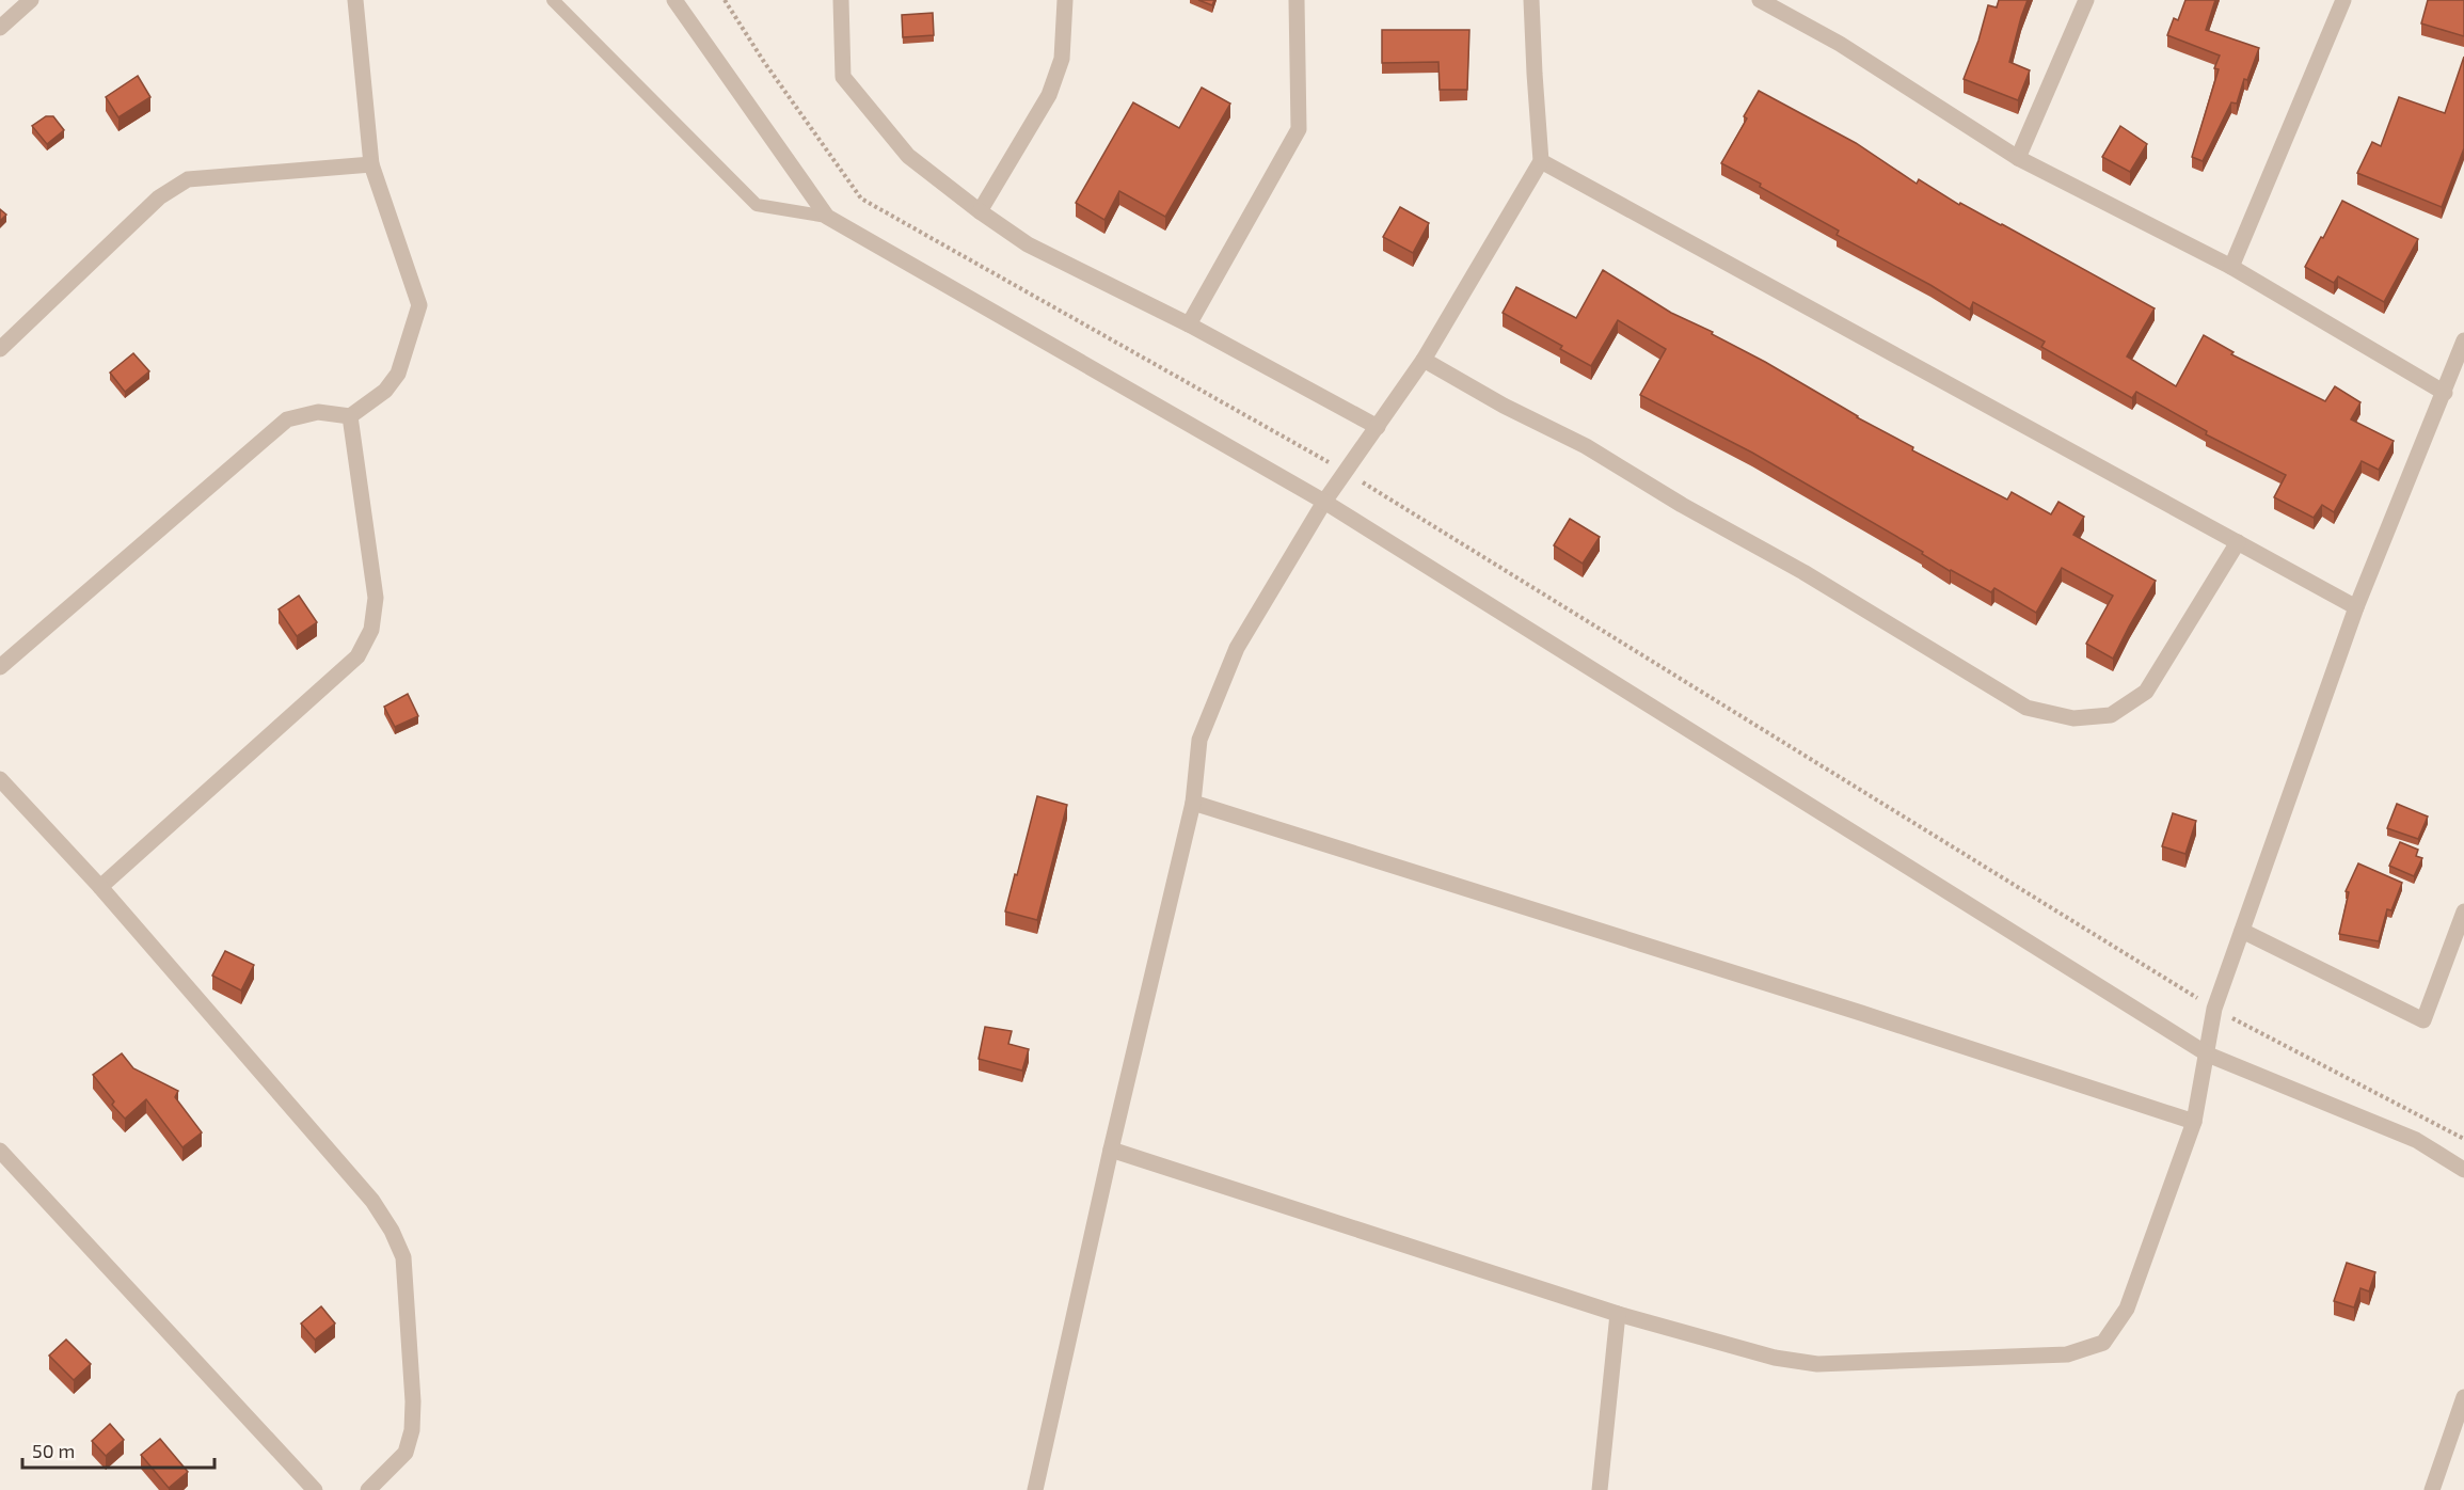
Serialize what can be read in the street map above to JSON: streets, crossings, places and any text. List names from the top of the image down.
{
  "scale_bar": "50 m"
}
